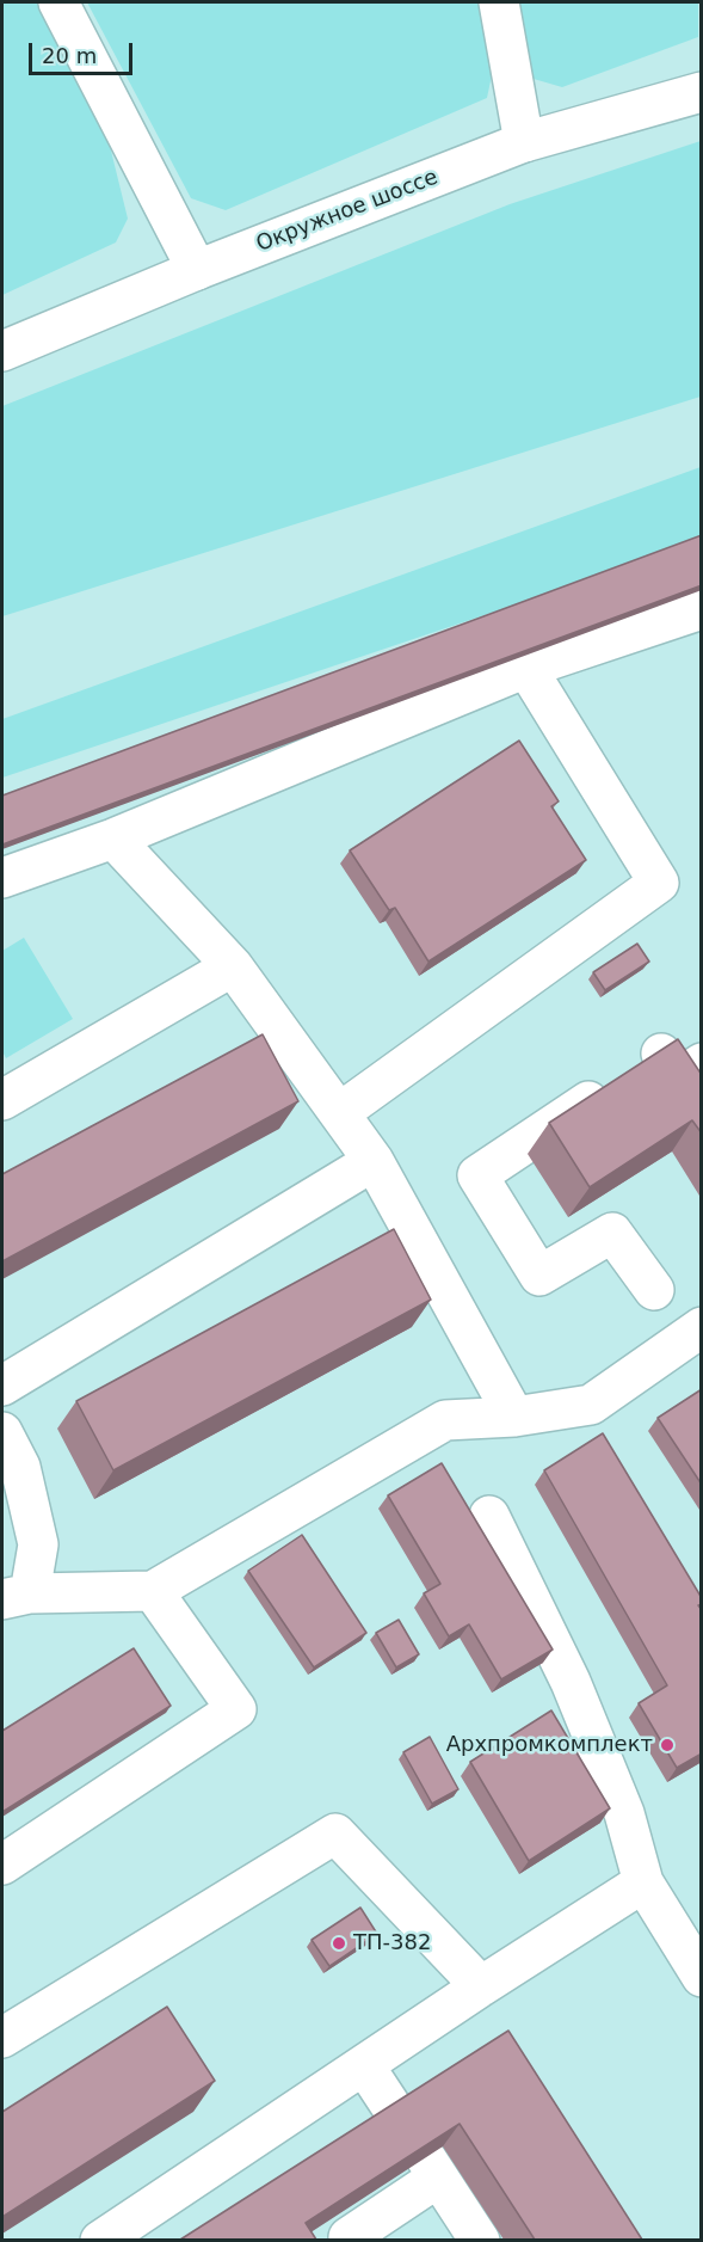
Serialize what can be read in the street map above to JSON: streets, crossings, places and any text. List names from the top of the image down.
{
  "streets": {
    "main road": ["Окружное шоссе"]
  },
  "places": ["Архпромкомплект", "ТП-382"],
  "scale_bar": "20 m"
}
